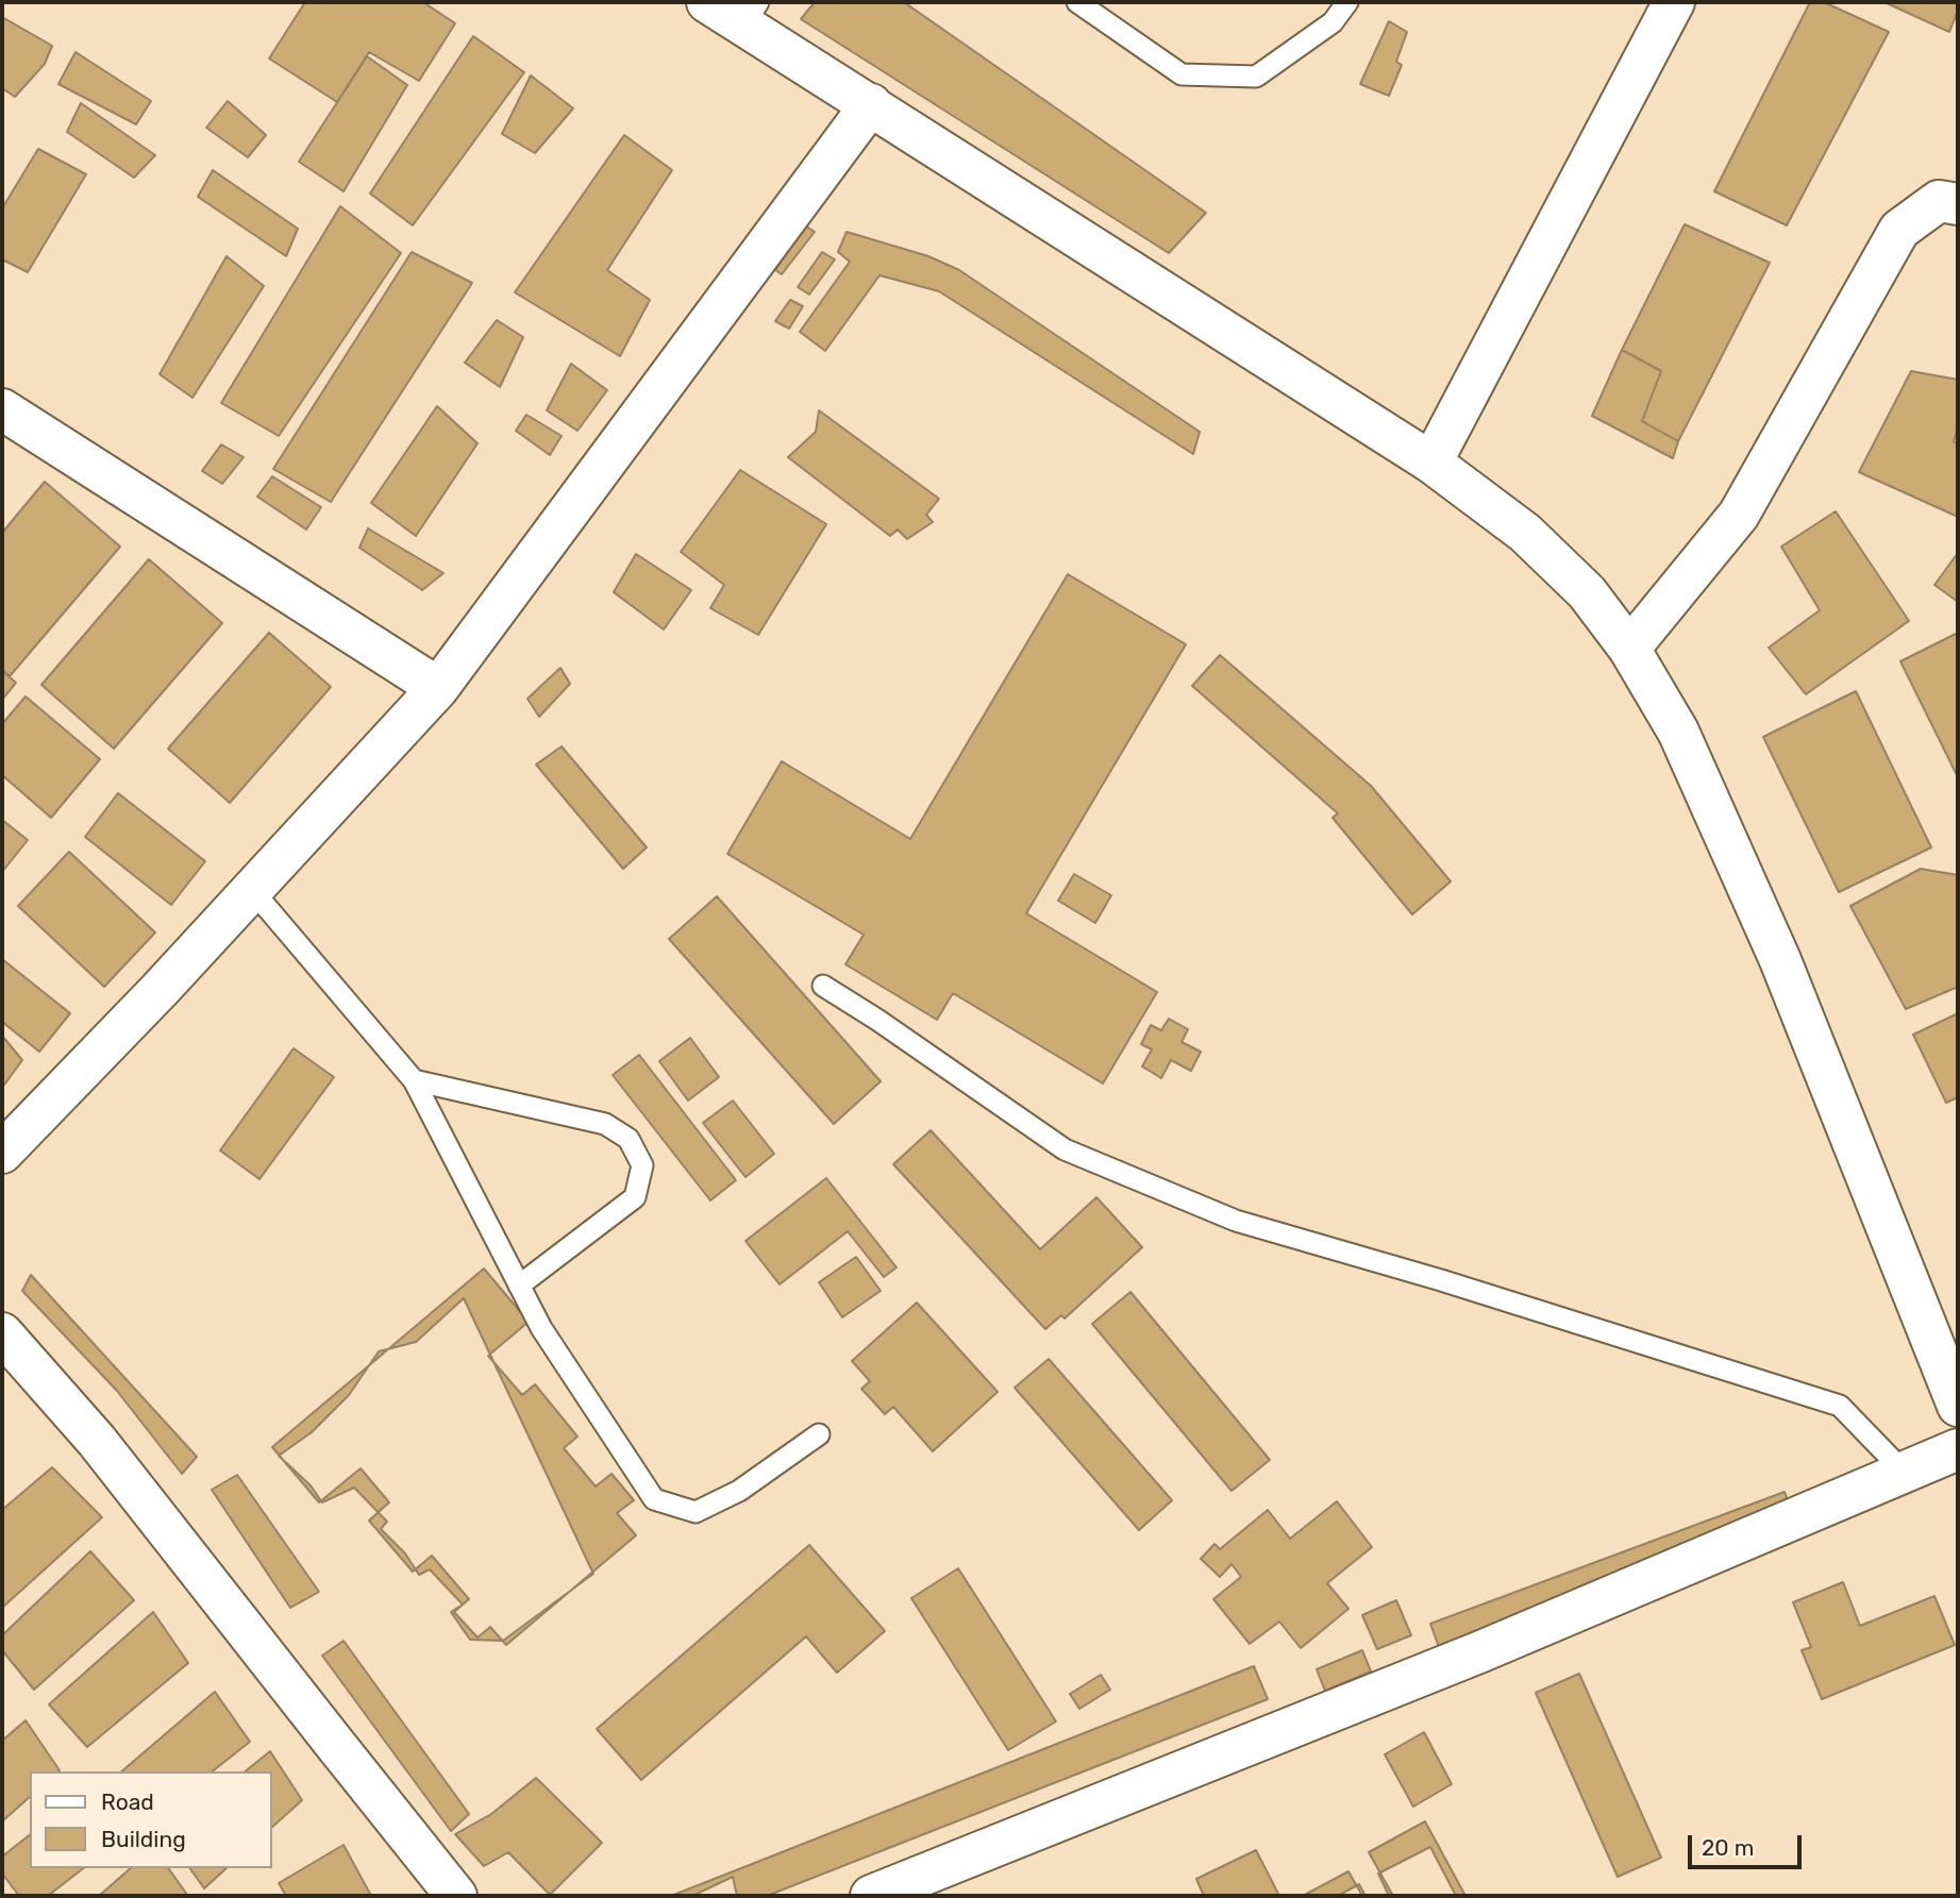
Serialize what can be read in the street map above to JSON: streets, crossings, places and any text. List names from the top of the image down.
{
  "legend": ["Road", "Building"],
  "scale_bar": "20 m"
}
